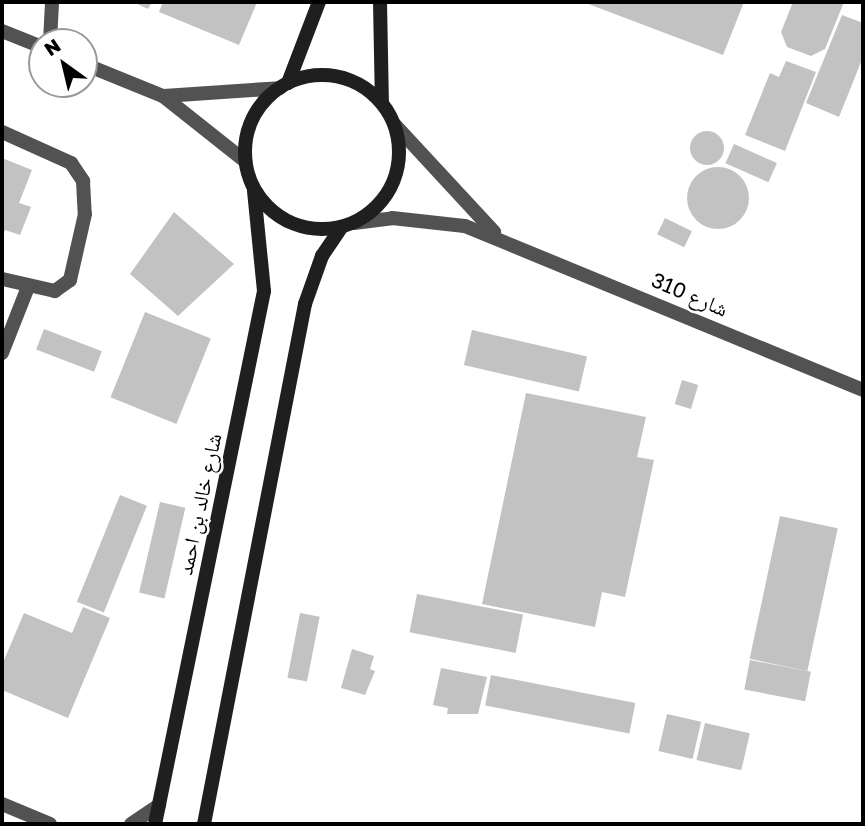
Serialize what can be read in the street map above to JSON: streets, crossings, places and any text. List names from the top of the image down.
{
  "streets": {
    "main road": ["شارع خالد بن احمد"],
    "street": ["شارع 310"]
  },
  "crossings": [
    ["شارع 310", "شارع خالد بن احمد"]
  ],
  "north": "top left"
}
